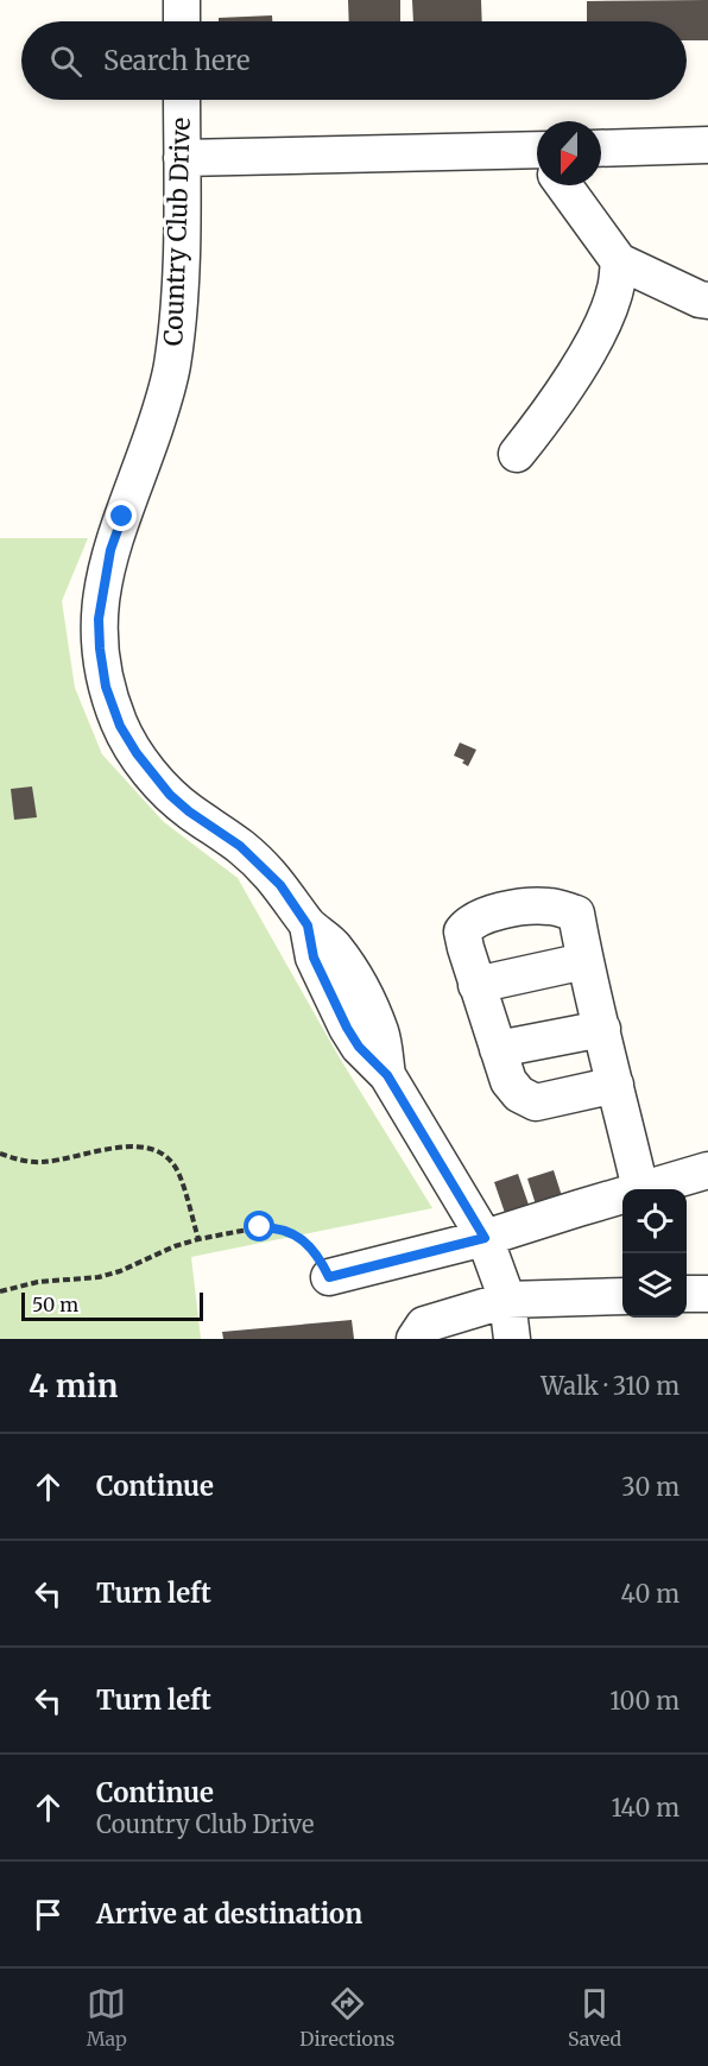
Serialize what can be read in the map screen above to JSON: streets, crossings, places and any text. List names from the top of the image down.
{
  "streets": {
    "street": ["Country Club Drive"]
  },
  "scale_bar": "50 m",
  "north": "bottom",
  "page": {
    "search": "Search here",
    "scale": "50 m",
    "heading": ["4 min", "Walk · 310 m"],
    "list": [
      ["Continue", "30 m"],
      ["Turn left", "40 m"],
      ["Turn left", "100 m"],
      ["Continue", "Country Club Drive", "140 m"],
      "Arrive at destination"
    ],
    "nav": ["Map", "Directions", "Saved"]
  }
}
